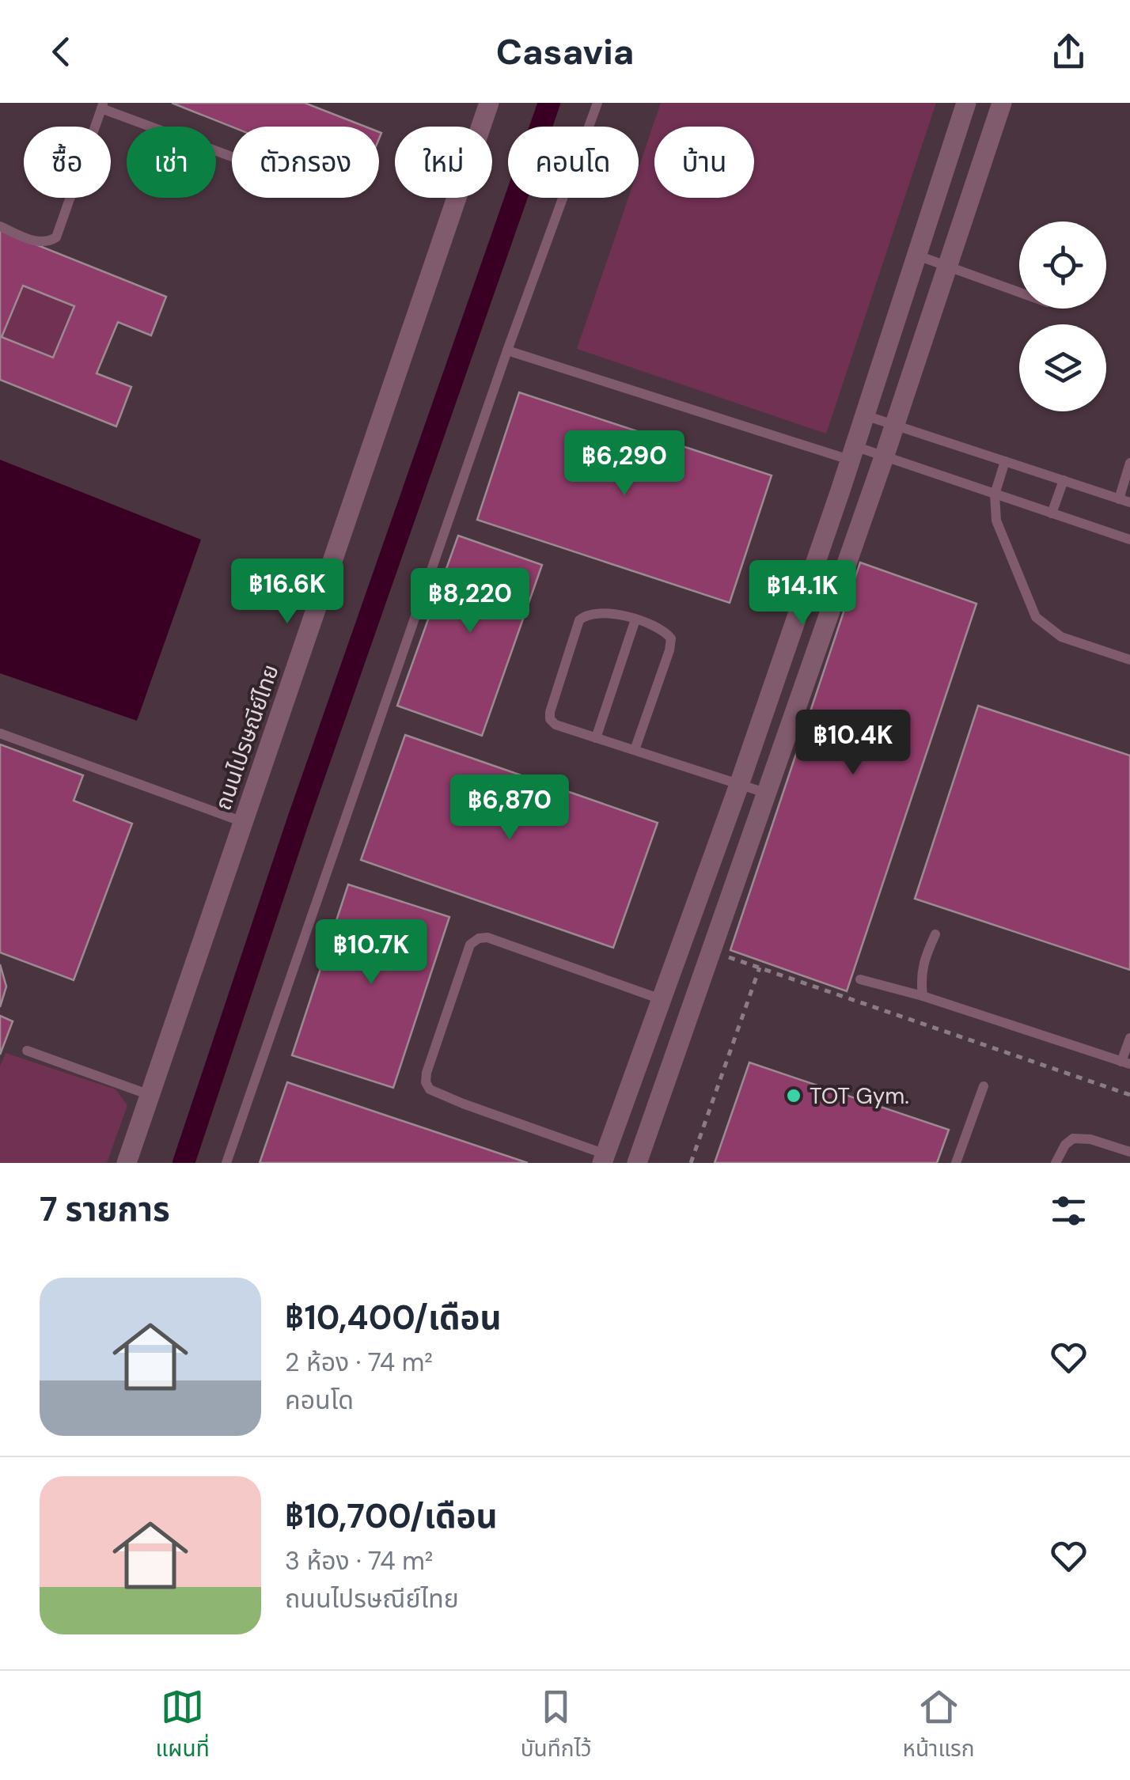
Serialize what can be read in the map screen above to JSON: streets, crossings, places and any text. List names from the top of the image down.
{
  "streets": {
    "street": ["ถนนไปรษณีย์ไทย"]
  },
  "places": ["TOT Gym."],
  "page": {
    "header": "Casavia",
    "chip": [
      "ซื้อ",
      "เช่า",
      "ตัวกรอง",
      "ใหม่",
      "คอนโด",
      "บ้าน"
    ],
    "price": [
      "฿6,290",
      "฿16.6K",
      "฿14.1K",
      "฿8,220",
      "฿10.4K",
      "฿6,870",
      "฿10.7K"
    ],
    "heading": "7 รายการ",
    "list": [
      {
        "name": "฿10,400/เดือน",
        "note": "2 ห้อง · 74 m² · คอนโด"
      },
      {
        "name": "฿10,700/เดือน",
        "note": "3 ห้อง · 74 m² · ถนนไปรษณีย์ไทย"
      }
    ],
    "tabs": ["แผนที่", "บันทึกไว้", "หน้าแรก"]
  }
}
